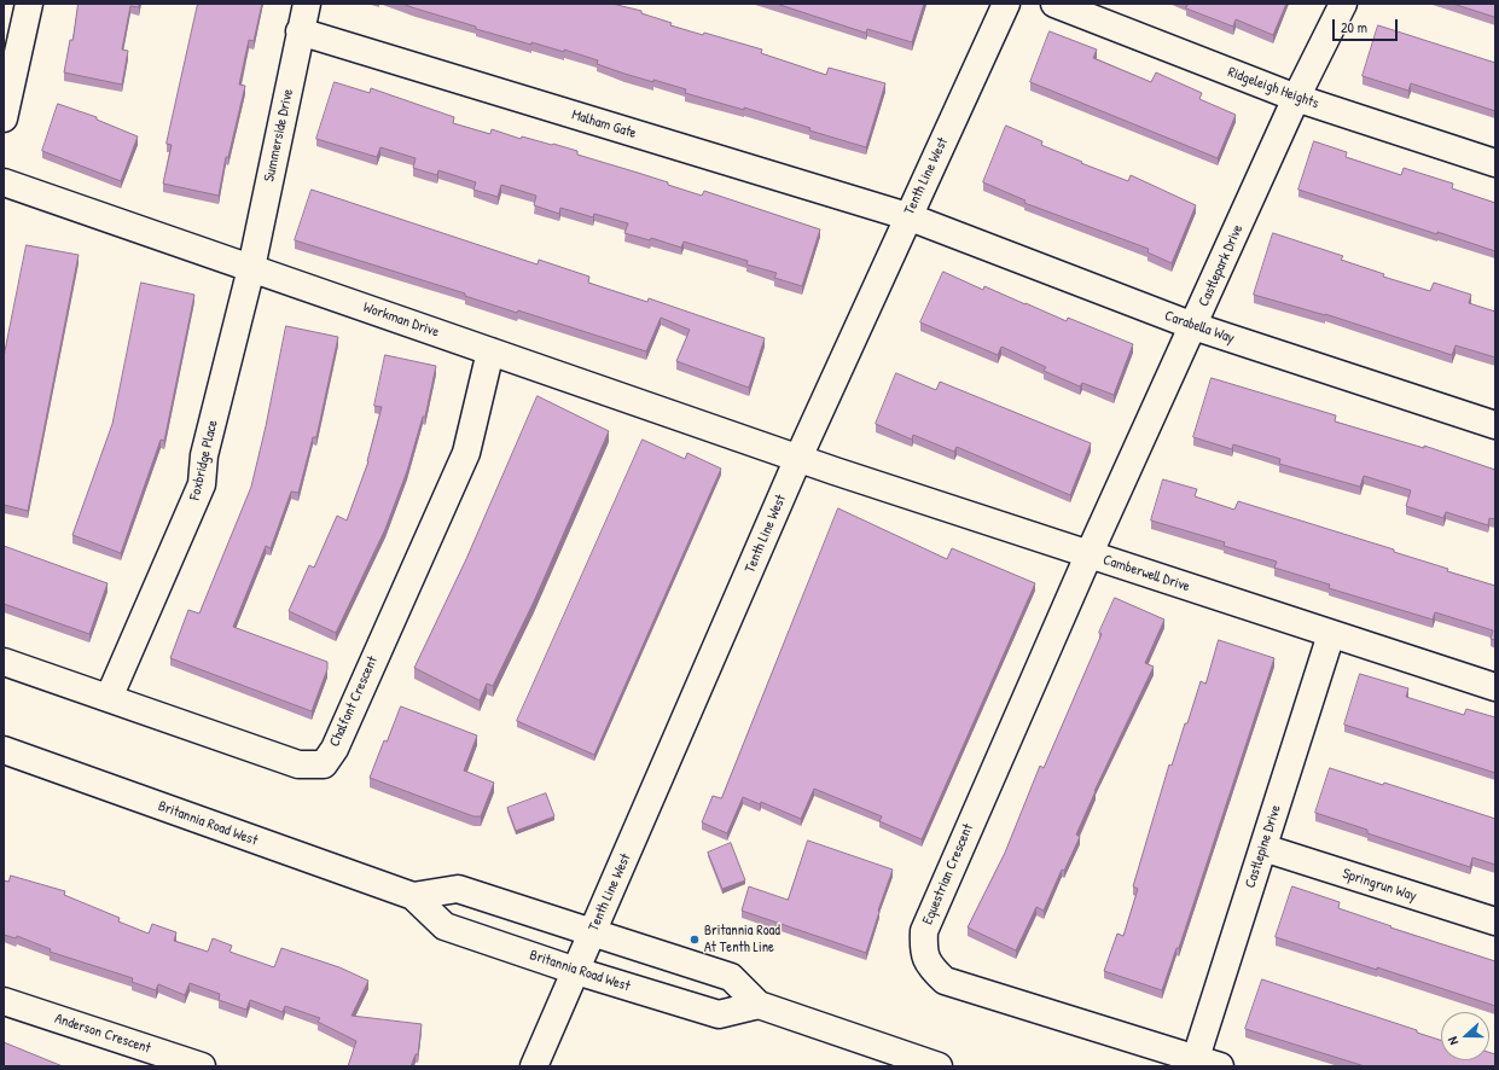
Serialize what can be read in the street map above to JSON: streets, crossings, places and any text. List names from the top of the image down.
{
  "streets": {
    "street": [
      "Ridgeleigh Heights",
      "Malham Gate",
      "Summerside Drive",
      "Tenth Line West",
      "Castlepark Drive",
      "Workman Drive",
      "Carabella Way",
      "Foxbridge Place",
      "Camberwell Drive",
      "Chalfont Crescent",
      "Britannia Road West",
      "Castlepine Drive",
      "Equestrian Crescent",
      "Springrun Way",
      "Anderson Crescent"
    ]
  },
  "crossings": [
    ["Ridgeleigh Heights", "Castlepark Drive"],
    ["Malham Gate", "Summerside Drive"],
    ["Malham Gate", "Tenth Line West"],
    ["Malham Gate", "Carabella Way"],
    ["Summerside Drive", "Workman Drive"],
    ["Summerside Drive", "Foxbridge Place"],
    ["Tenth Line West", "Workman Drive"],
    ["Tenth Line West", "Carabella Way"],
    ["Tenth Line West", "Camberwell Drive"],
    ["Tenth Line West", "Britannia Road West"],
    ["Castlepark Drive", "Carabella Way"],
    ["Castlepark Drive", "Camberwell Drive"],
    ["Castlepark Drive", "Equestrian Crescent"],
    ["Workman Drive", "Foxbridge Place"],
    ["Workman Drive", "Camberwell Drive"],
    ["Workman Drive", "Chalfont Crescent"],
    ["Foxbridge Place", "Chalfont Crescent"],
    ["Camberwell Drive", "Castlepine Drive"],
    ["Camberwell Drive", "Equestrian Crescent"],
    ["Castlepine Drive", "Equestrian Crescent"],
    ["Castlepine Drive", "Springrun Way"]
  ],
  "places": ["Britannia Road At Tenth Line"],
  "scale_bar": "20 m",
  "north": "left"
}
